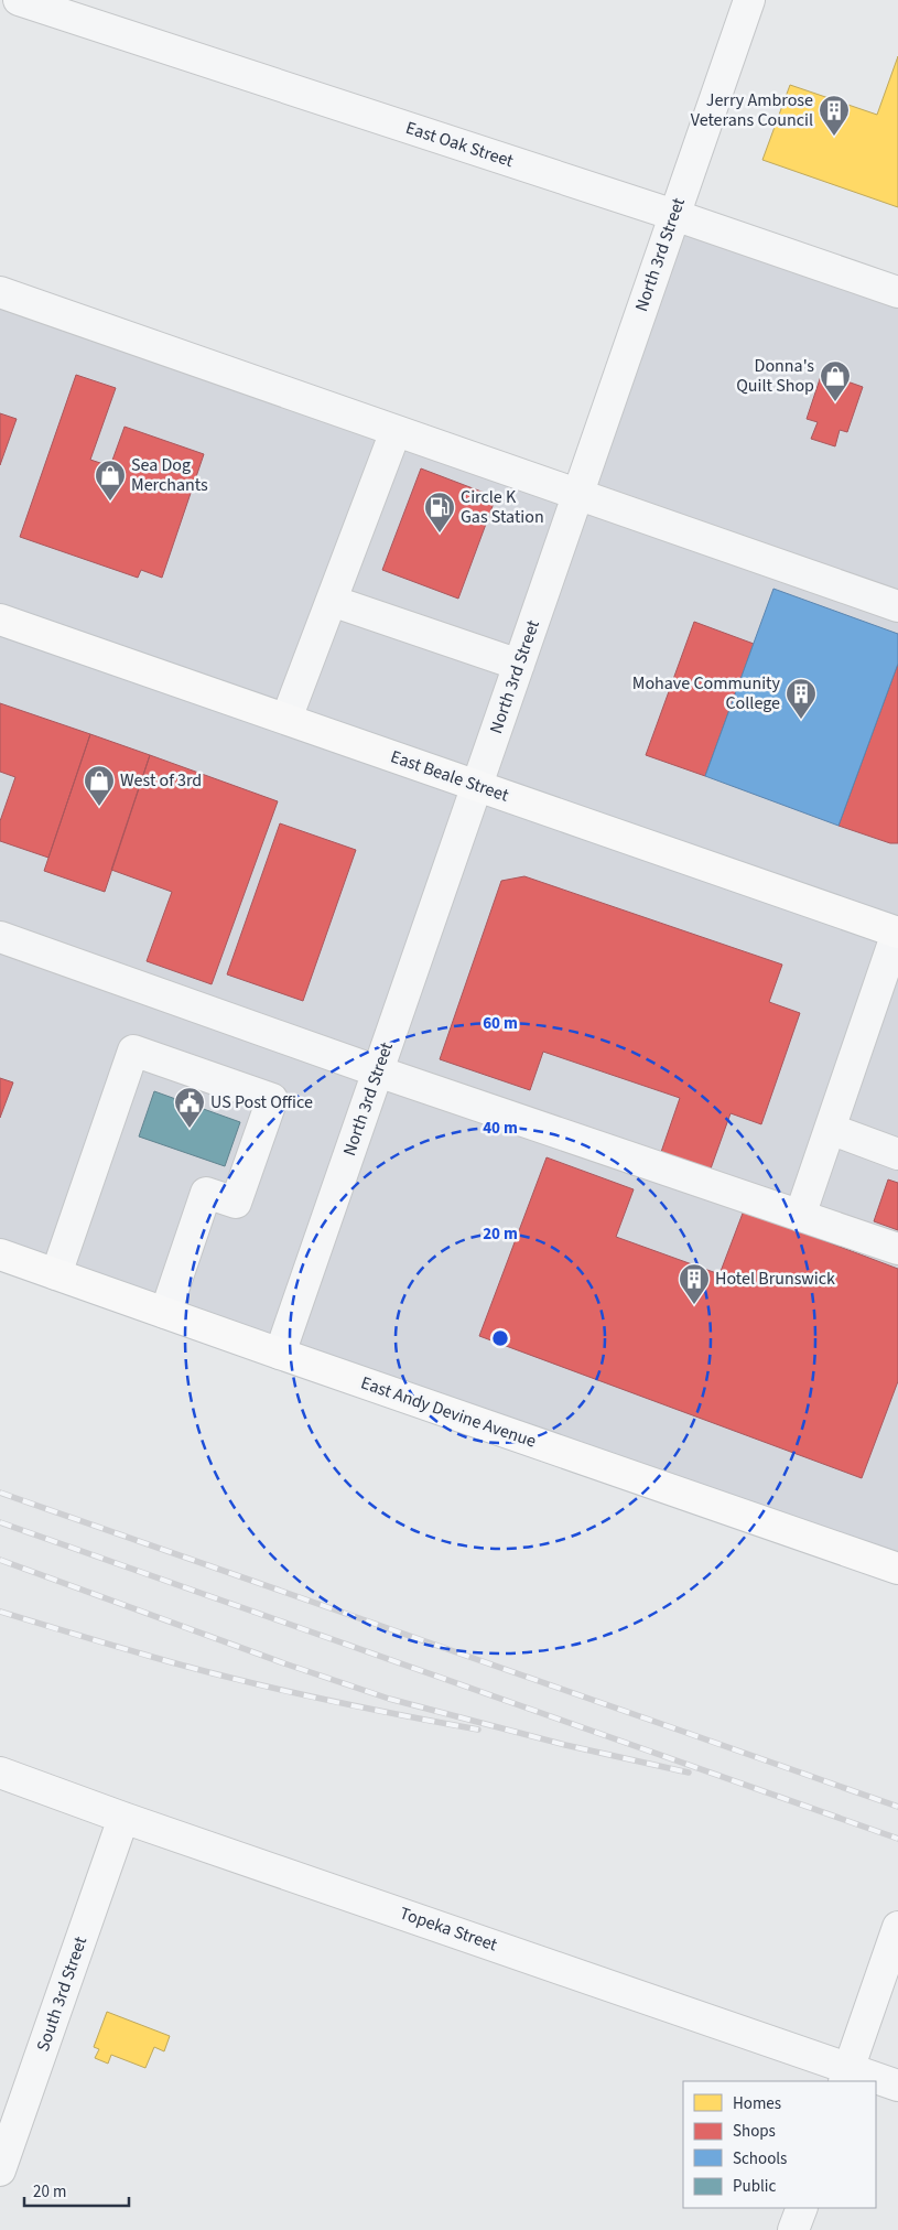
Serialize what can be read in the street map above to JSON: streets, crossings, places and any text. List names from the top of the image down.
{
  "streets": {
    "main road": ["East Beale Street", "East Andy Devine Avenue"],
    "street": [
      "East Oak Street",
      "North 3rd Street",
      "Topeka Street",
      "South 3rd Street"
    ]
  },
  "crossings": [
    ["East Oak Street", "North 3rd Street"],
    ["North 3rd Street", "East Beale Street"],
    ["North 3rd Street", "East Andy Devine Avenue"],
    ["Topeka Street", "South 3rd Street"]
  ],
  "places": {
    "building": ["Jerry Ambrose Veterans Council", "Mohave Community College", "Hotel Brunswick"],
    "shop": ["Donna's Quilt Shop", "Sea Dog Merchants", "West of 3rd"],
    "fuel station": ["Circle K Gas Station"],
    "public building": ["US Post Office"]
  },
  "legend": [
    "Homes",
    "Shops",
    "Schools",
    "Public"
  ],
  "scale_bar": "20 m",
  "rings": ["60 m", "40 m", "20 m"]
}
